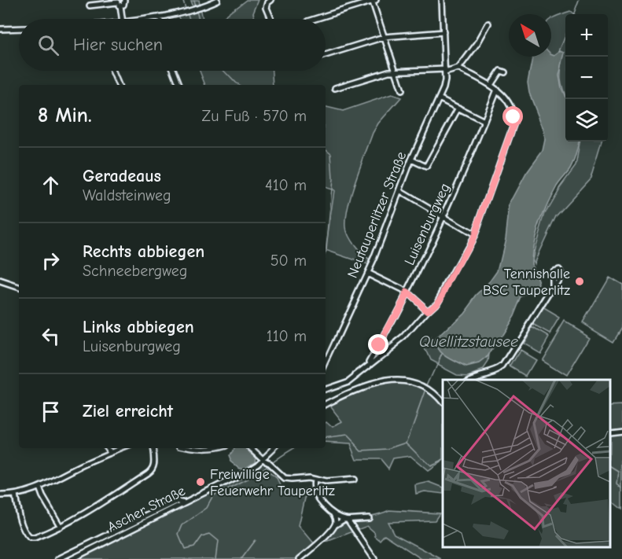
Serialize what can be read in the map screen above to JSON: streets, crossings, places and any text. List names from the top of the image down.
{
  "streets": {
    "street": ["Neutauperlitzer Straße", "Luisenburgweg", "Ascher Straße"]
  },
  "water": ["Quellitzstausee"],
  "places": ["Tennishalle BSC Tauperlitz", "Freiwillige Feuerwehr Tauperlitz"],
  "north": "top left",
  "page": {
    "map_buttons": ["+", "−"],
    "search": "Hier suchen",
    "heading": ["8 Min.", "Zu Fuß · 570 m"],
    "list": [
      ["Geradeaus", "Waldsteinweg", "410 m"],
      ["Rechts abbiegen", "Schneebergweg", "50 m"],
      ["Links abbiegen", "Luisenburgweg", "110 m"],
      "Ziel erreicht"
    ]
  }
}
